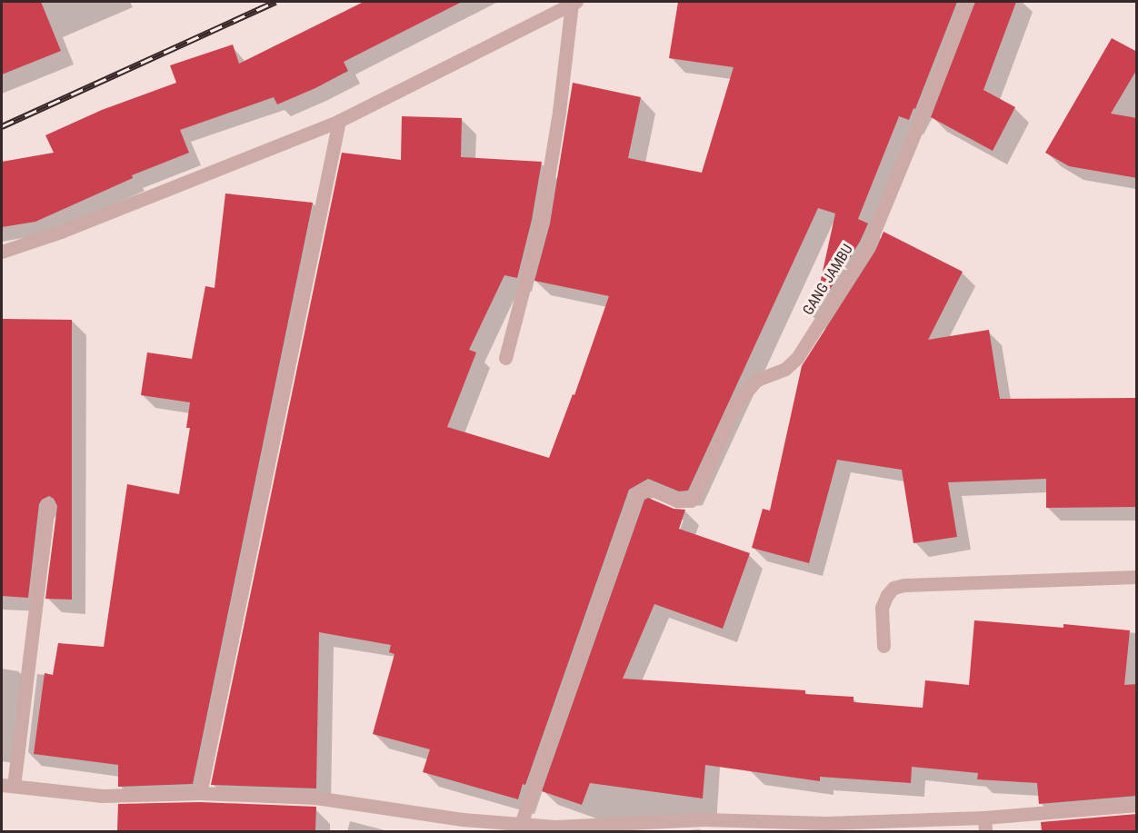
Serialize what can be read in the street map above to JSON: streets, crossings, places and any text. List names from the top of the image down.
{
  "streets": {
    "street": ["GANG JAMBU"]
  }
}
